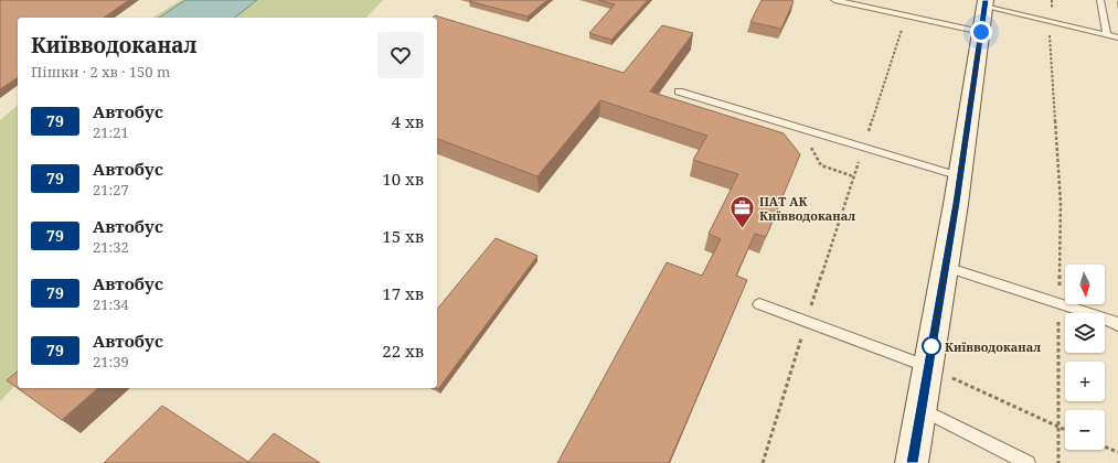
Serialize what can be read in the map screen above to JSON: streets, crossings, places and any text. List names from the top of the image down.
{
  "places": {
    "office": ["ПАТ АК Київводоканал"],
    "other": ["Київводоканал"]
  },
  "lines": ["bus line 79"],
  "north": "bottom",
  "page": {
    "heading": ["Київводоканал", "Пішки · 2 хв · 150 m"],
    "list": [
      {
        "mark": "79",
        "name": "Автобус",
        "note": "21:21",
        "value": "4 хв"
      },
      {
        "mark": "79",
        "name": "Автобус",
        "note": "21:27",
        "value": "10 хв"
      },
      {
        "mark": "79",
        "name": "Автобус",
        "note": "21:32",
        "value": "15 хв"
      },
      {
        "mark": "79",
        "name": "Автобус",
        "note": "21:34",
        "value": "17 хв"
      },
      {
        "mark": "79",
        "name": "Автобус",
        "note": "21:39",
        "value": "22 хв"
      }
    ],
    "map_buttons": ["+", "−"]
  }
}
